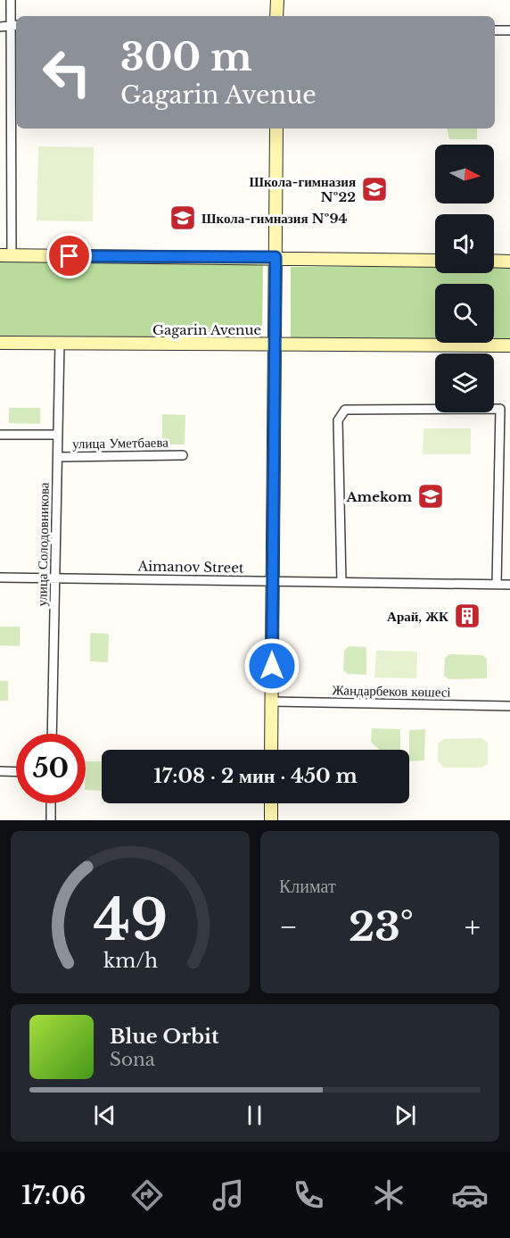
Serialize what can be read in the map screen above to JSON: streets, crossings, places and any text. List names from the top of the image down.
{
  "streets": {
    "street": [
      "Gagarin Avenue",
      "улица Уметбаева",
      "улица Солодовникова",
      "Aimanov Street",
      "Жандарбеков көшесі"
    ]
  },
  "crossings": [
    ["Gagarin Avenue", "улица Солодовникова"],
    ["улица Уметбаева", "улица Солодовникова"],
    ["улица Солодовникова", "Aimanov Street"]
  ],
  "places": {
    "school or university": ["Школа-гимназия №22", "Школа-гимназия №94", "Amekom"],
    "building": ["Арай, ЖК"]
  },
  "north": "right",
  "page": {
    "turn": ["300 m", "Gagarin Avenue"],
    "limit": "50",
    "trip": "17:08 · 2 мин · 450 m",
    "tile": "Климат",
    "heat": ["−", "23°", "+"],
    "song": ["Blue Orbit", "Sona"],
    "tabs": "17:06",
    "gauge": ["49", "km/h"]
  }
}
